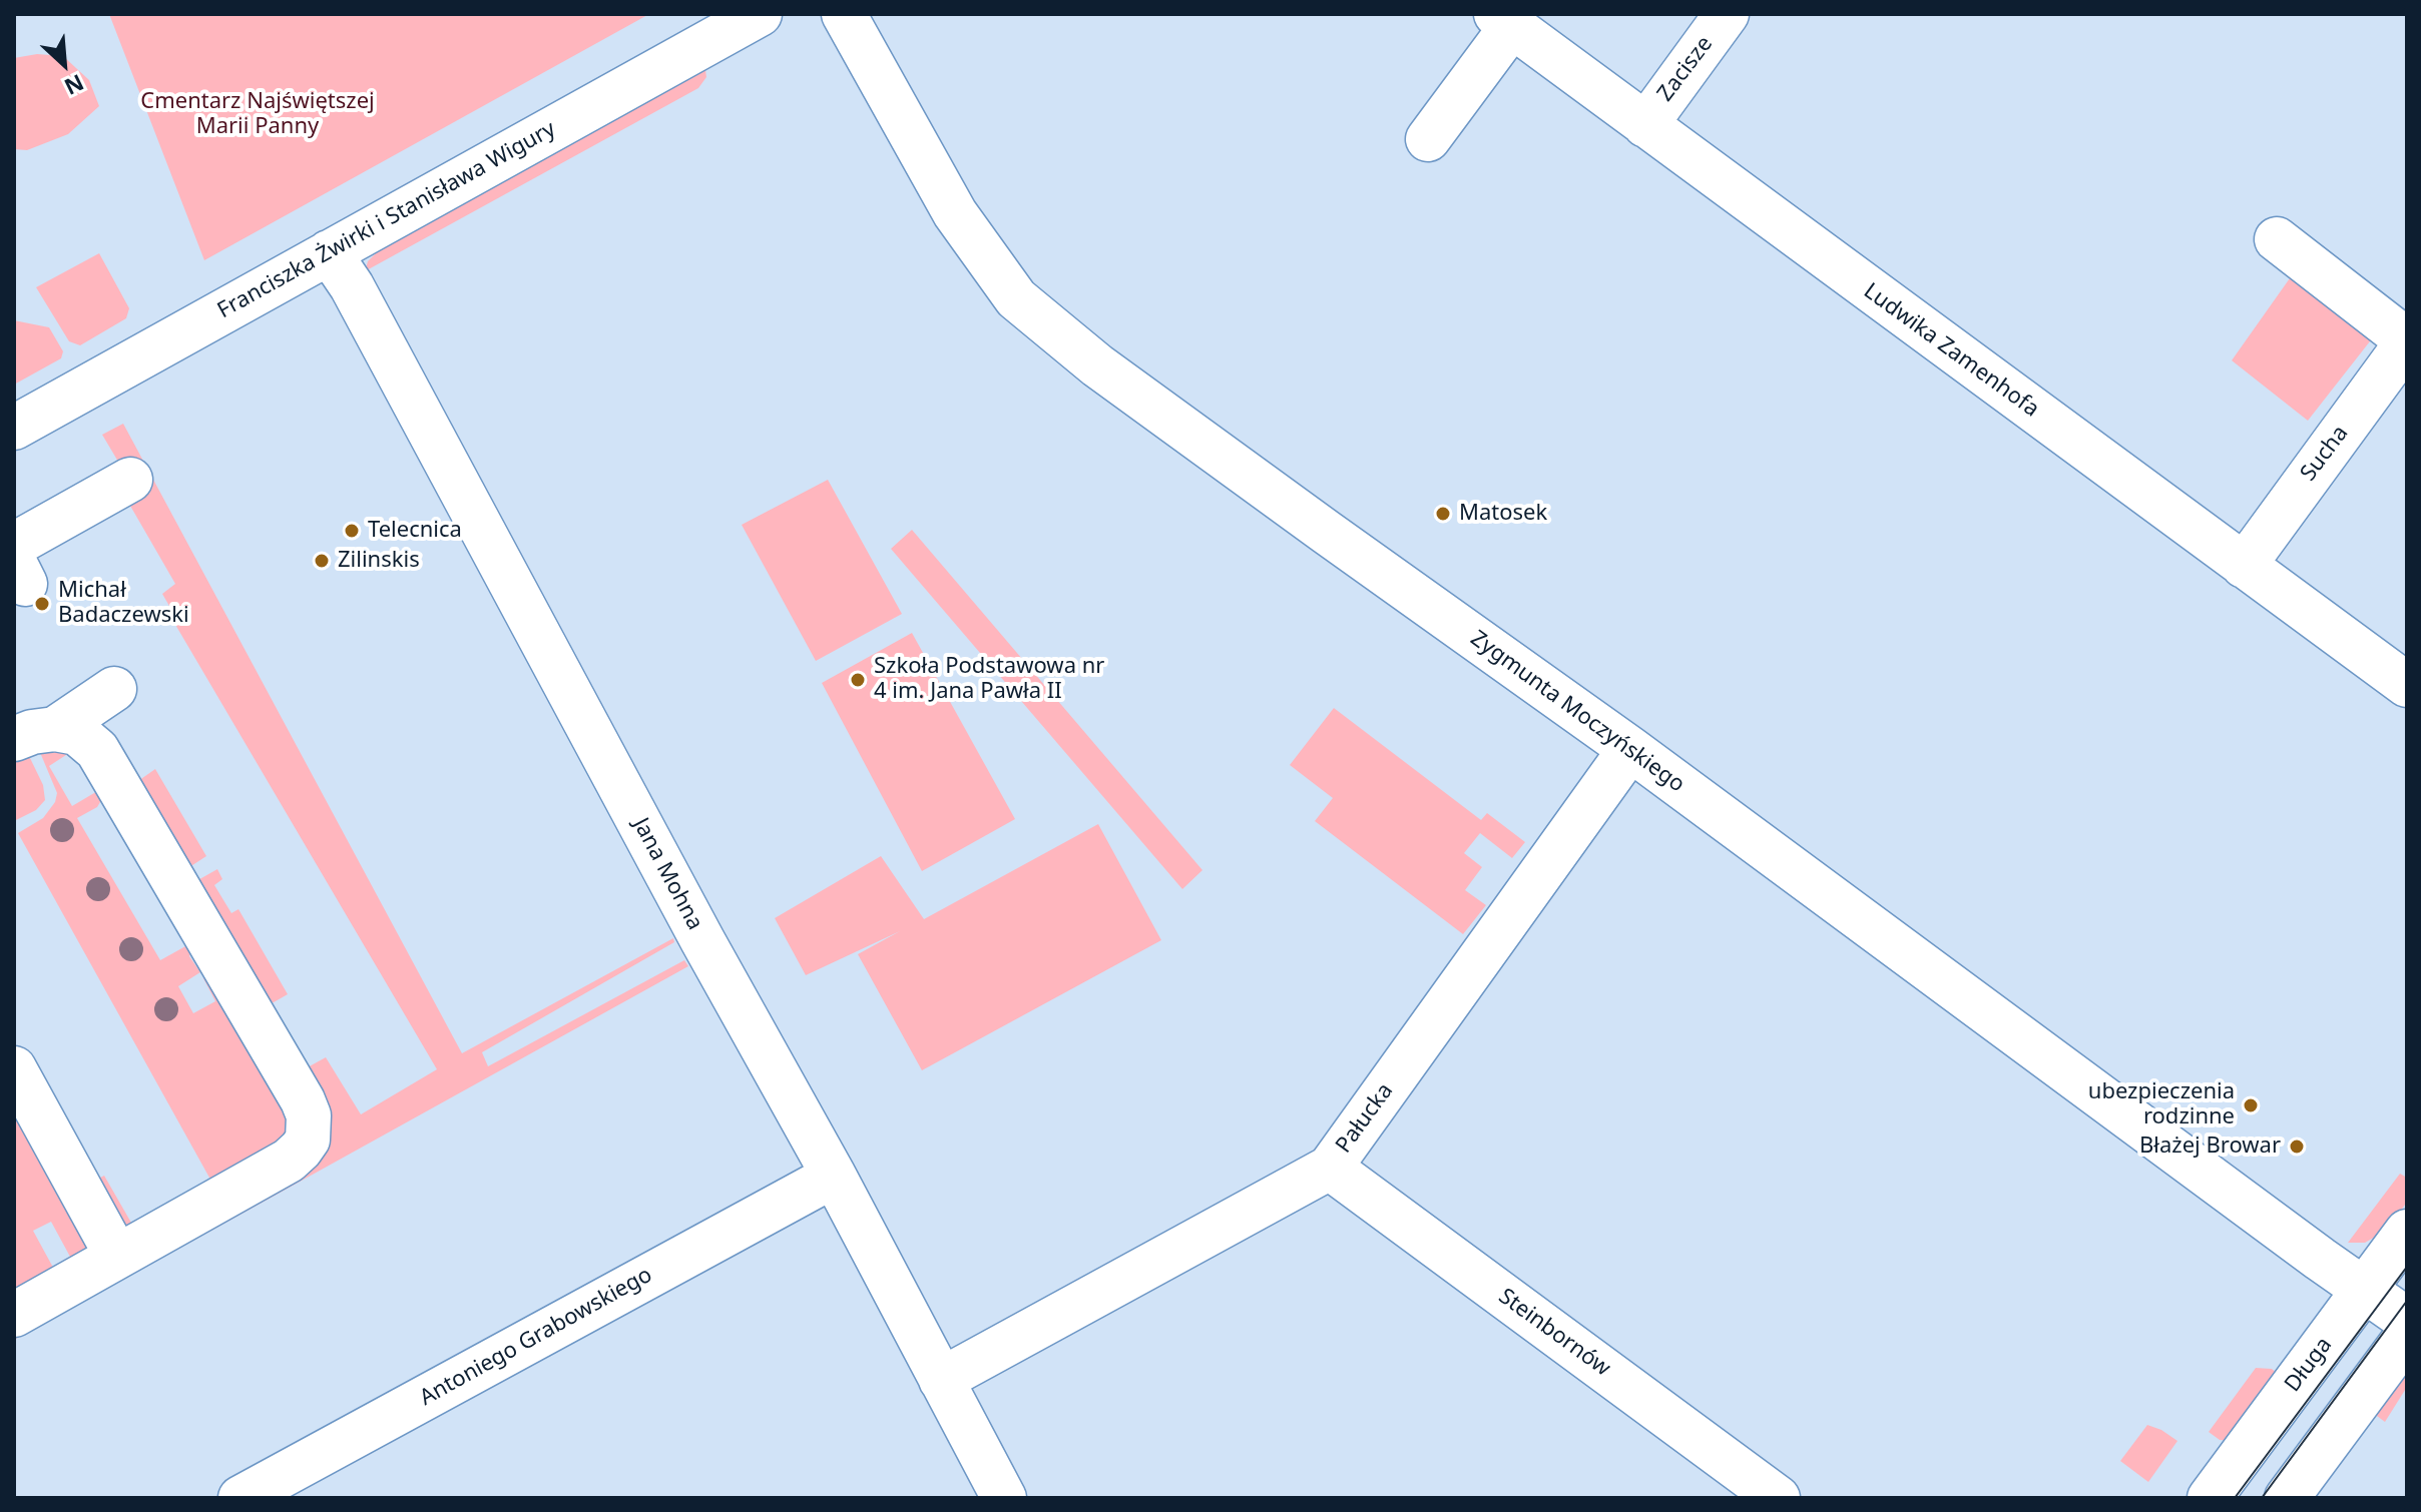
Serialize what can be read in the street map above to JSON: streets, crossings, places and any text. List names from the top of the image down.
{
  "streets": {
    "street": [
      "Zacisze",
      "Franciszka Żwirki i Stanisława Wigury",
      "Ludwika Zamenhofa",
      "Sucha",
      "Zygmunta Moczyńskiego",
      "Jana Mohna",
      "Pałucka",
      "Steinbornów",
      "Antoniego Grabowskiego",
      "Długa"
    ]
  },
  "crossings": [
    ["Zacisze", "Ludwika Zamenhofa"],
    ["Franciszka Żwirki i Stanisława Wigury", "Jana Mohna"],
    ["Ludwika Zamenhofa", "Sucha"],
    ["Zygmunta Moczyńskiego", "Pałucka"],
    ["Zygmunta Moczyńskiego", "Długa"],
    ["Jana Mohna", "Pałucka"],
    ["Jana Mohna", "Antoniego Grabowskiego"],
    ["Pałucka", "Steinbornów"]
  ],
  "parks": ["Cmentarz Najświętszej Marii Panny"],
  "places": [
    "Matosek",
    "Telecnica",
    "Zilinskis",
    "Michał Badaczewski",
    "Szkoła Podstawowa nr 4 im. Jana Pawła II",
    "ubezpieczenia rodzinne",
    "Błażej Browar"
  ],
  "north": "bottom right"
}
